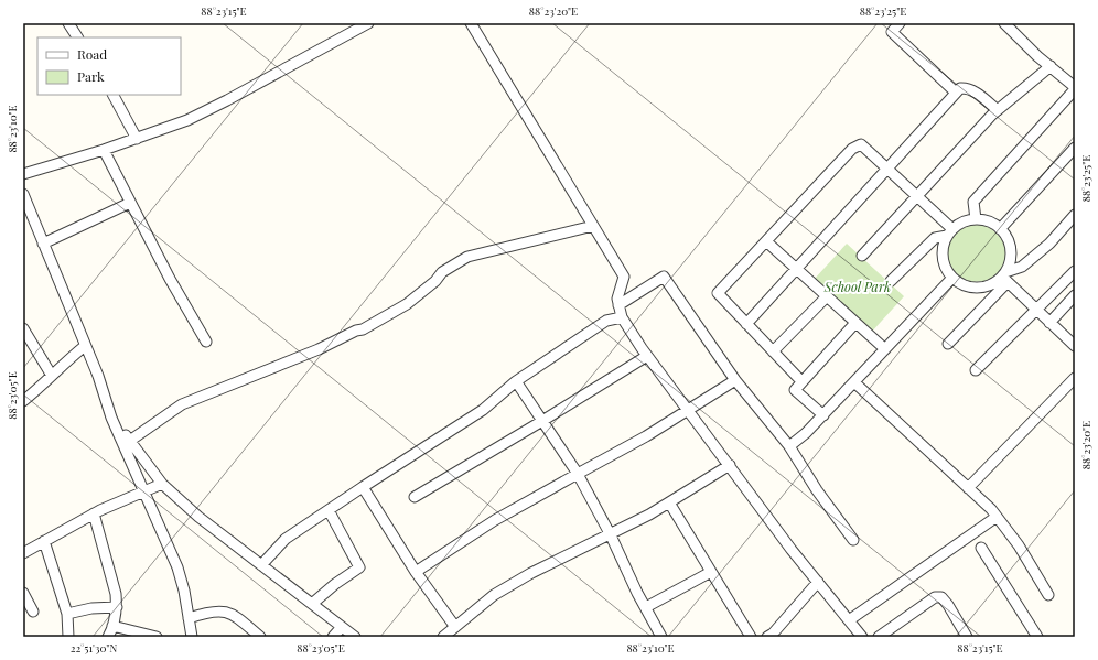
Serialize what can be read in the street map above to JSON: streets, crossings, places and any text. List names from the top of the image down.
{
  "parks": ["School Park"],
  "legend": ["Road", "Park"],
  "coordinates": [
    "88°23'15\"E",
    "88°23'20\"E",
    "88°23'25\"E",
    "88°23'10\"E",
    "88°23'05\"E",
    "22°51'30\"N"
  ]
}
